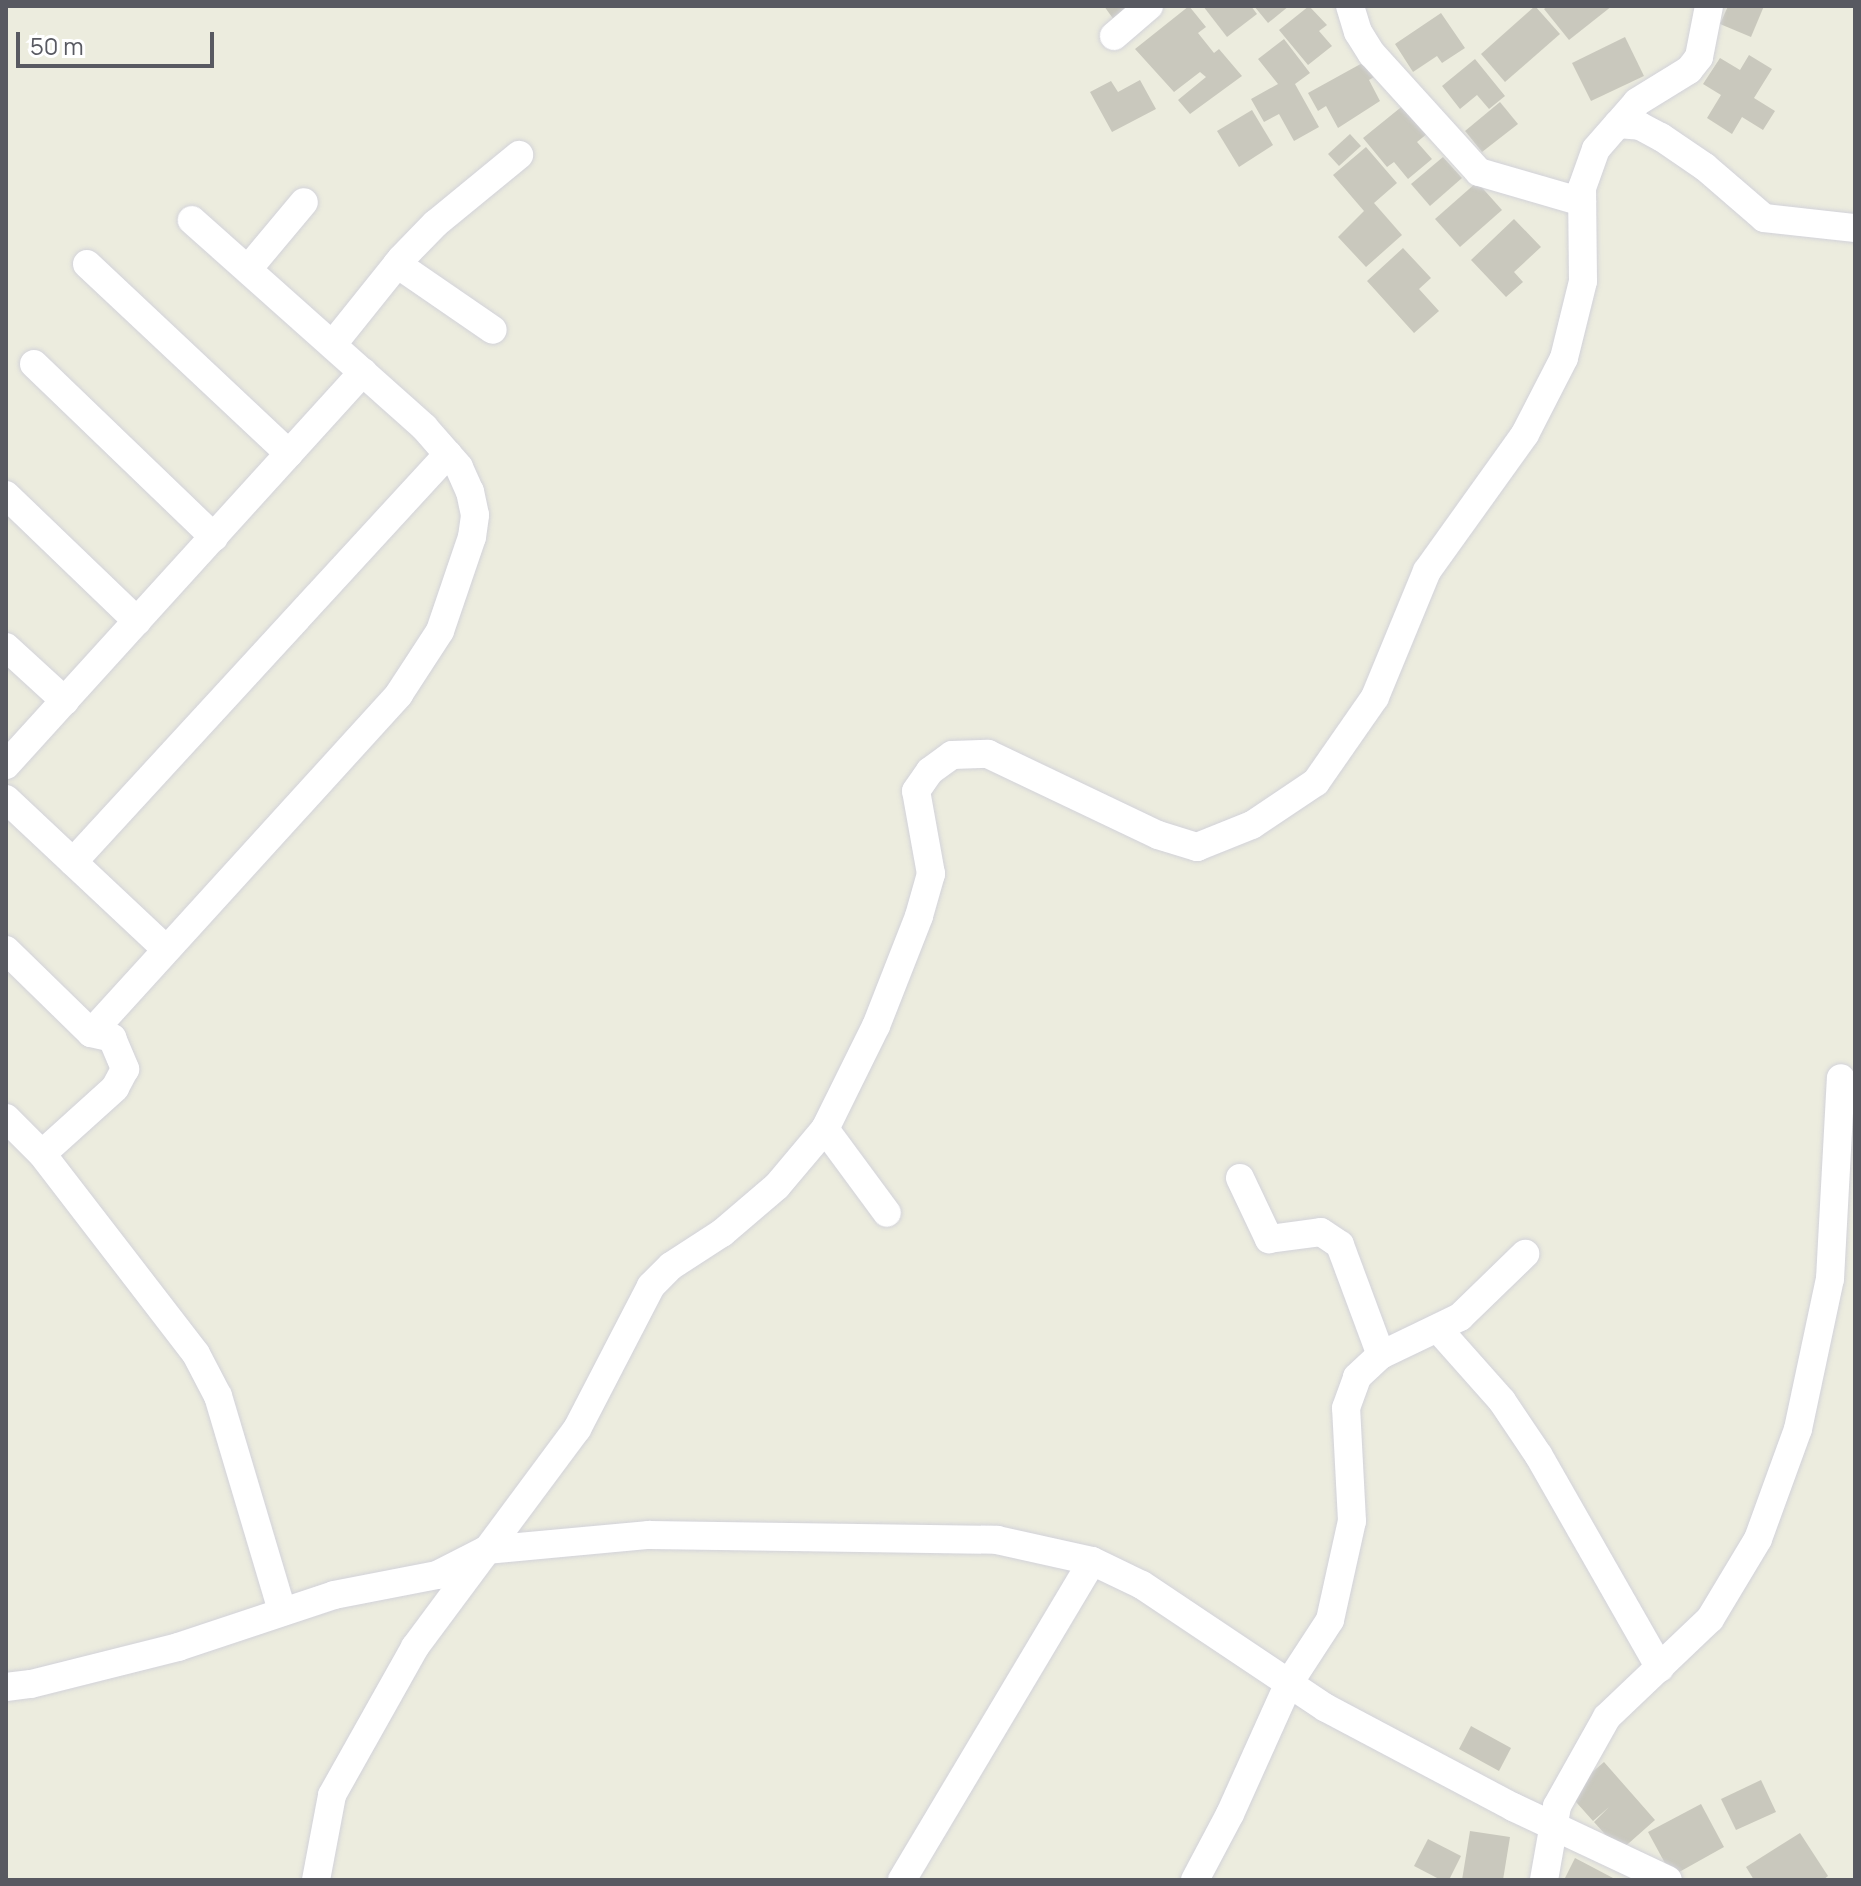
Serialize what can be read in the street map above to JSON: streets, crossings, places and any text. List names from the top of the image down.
{
  "scale_bar": "50 m"
}
